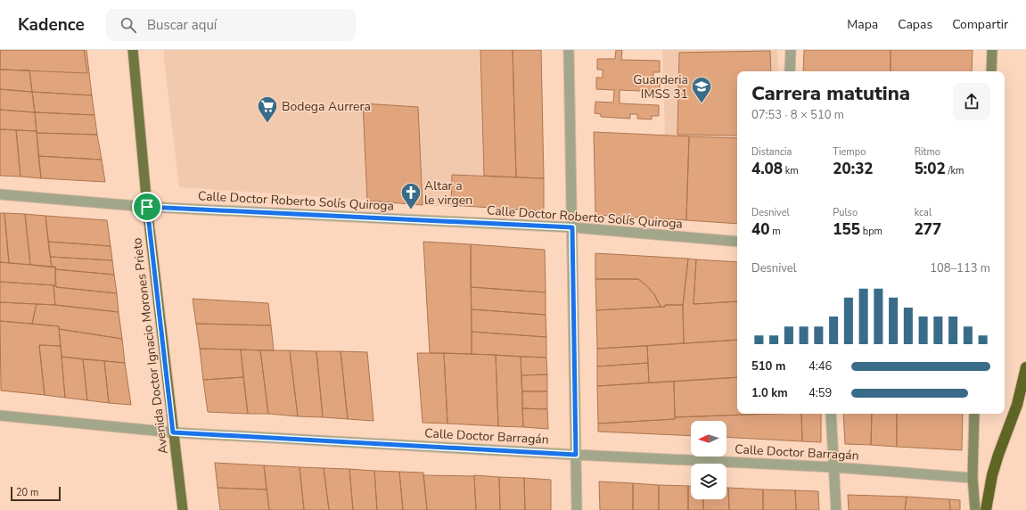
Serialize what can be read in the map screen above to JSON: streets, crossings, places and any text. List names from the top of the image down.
{
  "streets": {
    "main road": ["Avenida Doctor Ignacio Morones Prieto"],
    "street": ["Calle Doctor Roberto Solís Quiroga", "Calle Doctor Barragán"]
  },
  "crossings": [
    ["Calle Doctor Roberto Solís Quiroga", "Avenida Doctor Ignacio Morones Prieto"],
    ["Avenida Doctor Ignacio Morones Prieto", "Calle Doctor Barragán"]
  ],
  "places": {
    "school or university": ["Guarderia IMSS 31"],
    "supermarket": ["Bodega Aurrera"],
    "church": ["Altar a le virgen"]
  },
  "scale_bar": "20 m",
  "north": "left",
  "page": {
    "header": "Kadence",
    "search": "Buscar aquí",
    "nav": ["Mapa", "Capas", "Compartir"],
    "heading": ["Carrera matutina", "07:53 · 8 × 510 m"],
    "stats": [
      ["Distancia", "4.08 km"],
      ["Tiempo", "20:32"],
      ["Ritmo", "5:02 /km"],
      ["Desnivel", "40 m"],
      ["Pulso", "155 bpm"],
      ["kcal", "277"]
    ],
    "chart": ["Desnivel", "108–113 m"],
    "list": [
      {
        "name": "510 m",
        "note": "4:46"
      },
      {
        "name": "1.0 km",
        "note": "4:59"
      }
    ],
    "scale": "20 m"
  }
}
